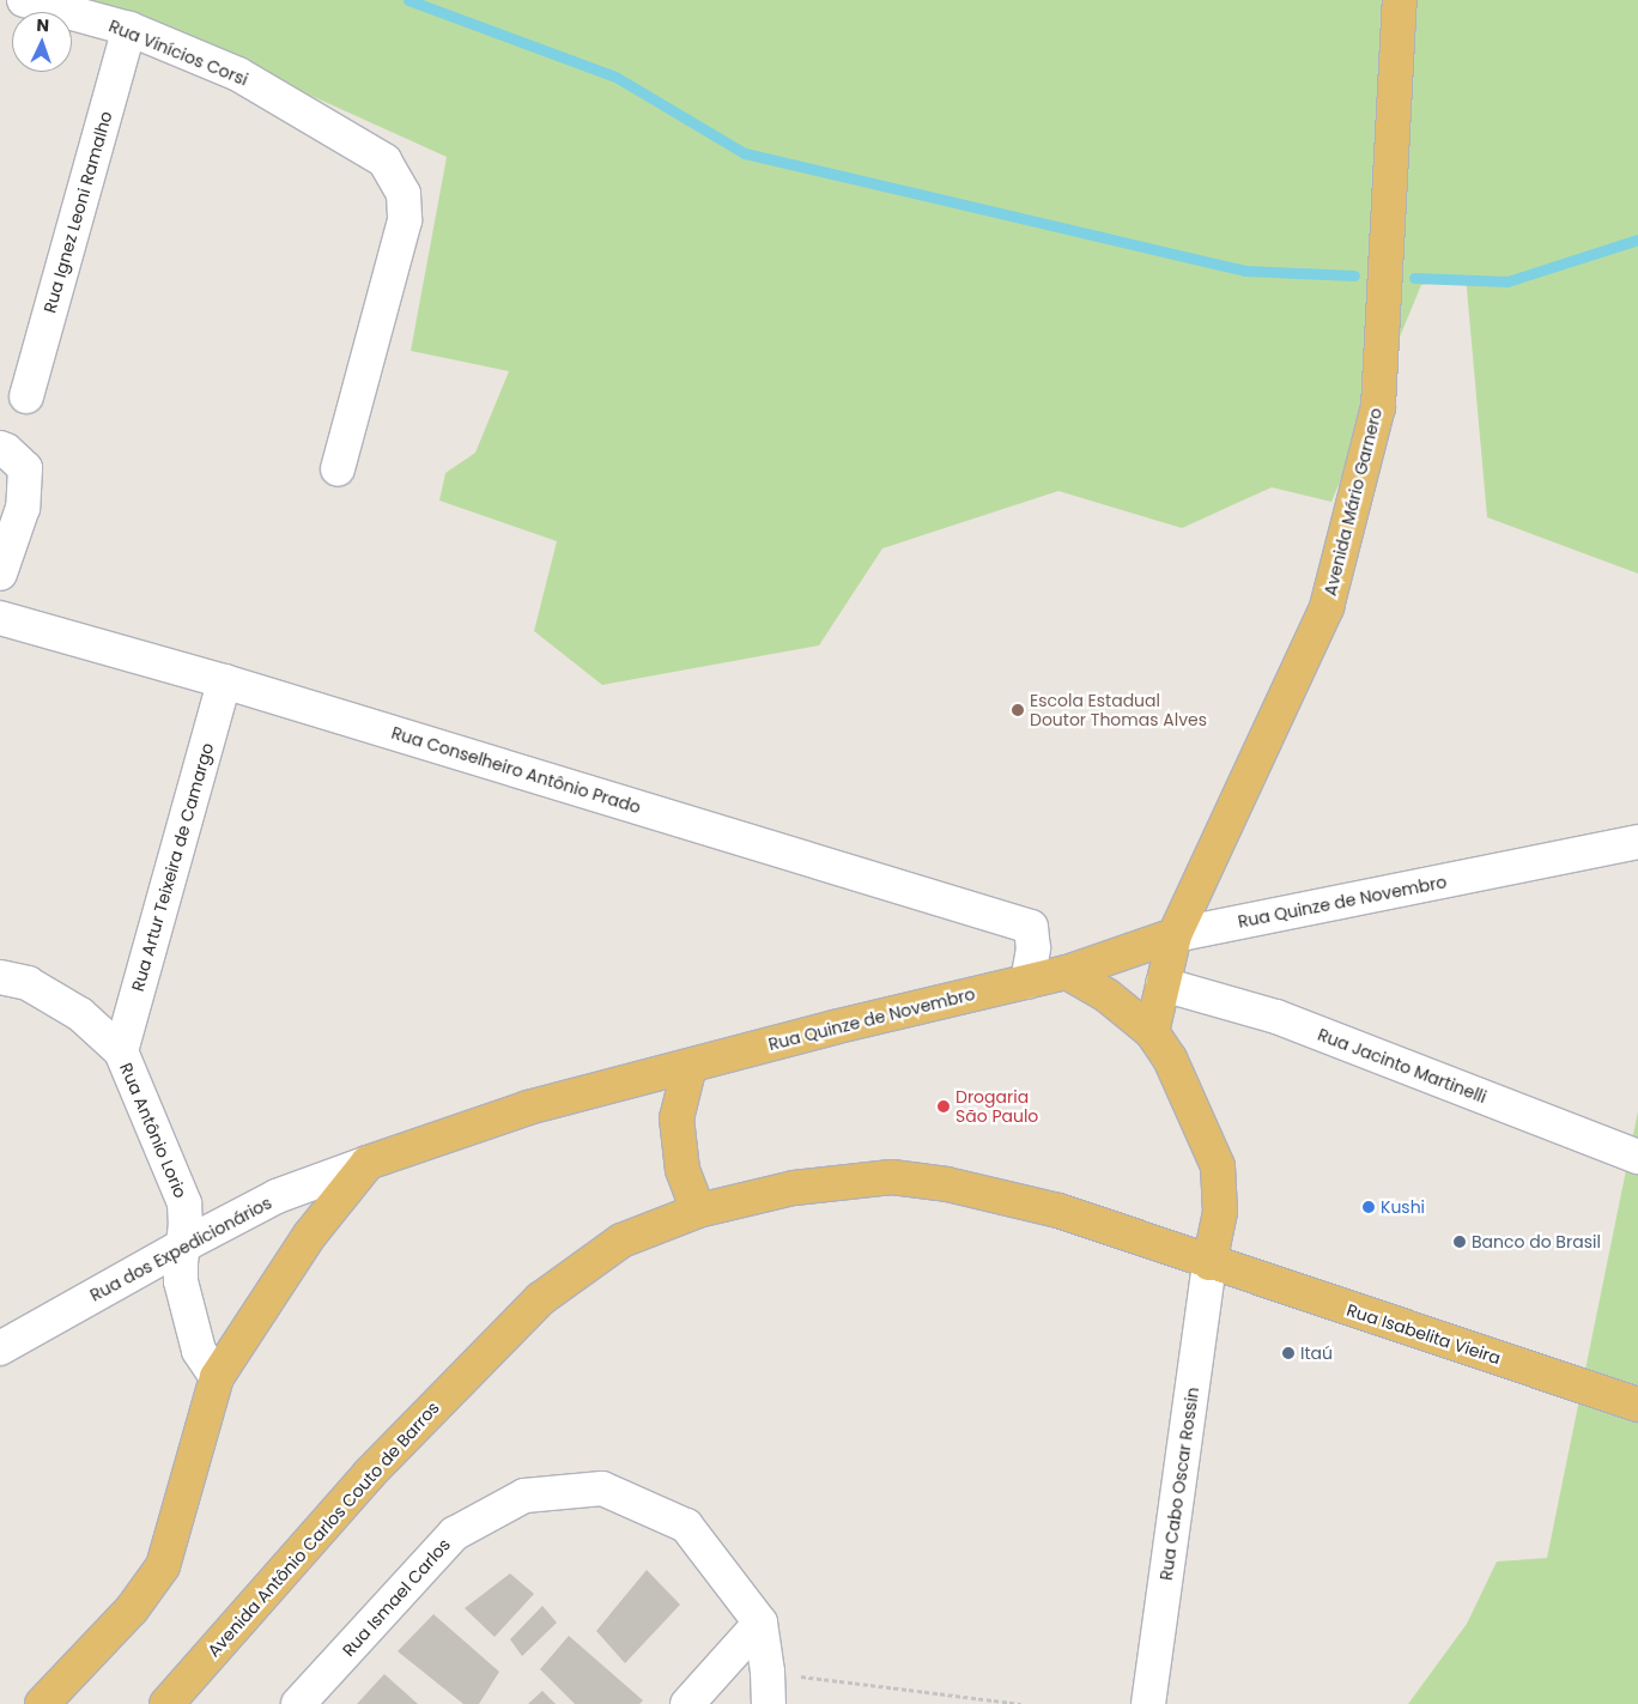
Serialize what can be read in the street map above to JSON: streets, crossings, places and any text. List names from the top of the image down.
{
  "streets": {
    "main road": [
      "Avenida Mário Garnero",
      "Rua Quinze de Novembro",
      "Rua Isabelita Vieira",
      "Avenida Antônio Carlos Couto de Barros"
    ],
    "street": [
      "Rua Vinícios Corsi",
      "Rua Ignez Leoni Ramalho",
      "Rua Conselheiro Antônio Prado",
      "Rua Artur Teixeira de Camargo",
      "Rua Jacinto Martinelli",
      "Rua Antônio Lorio",
      "Rua dos Expedicionários",
      "Rua Cabo Oscar Rossin",
      "Rua Ismael Carlos"
    ]
  },
  "crossings": [
    ["Rua Vinícios Corsi", "Rua Ignez Leoni Ramalho"],
    ["Avenida Mário Garnero", "Rua Quinze de Novembro"],
    ["Avenida Mário Garnero", "Rua Jacinto Martinelli"],
    ["Rua Conselheiro Antônio Prado", "Rua Artur Teixeira de Camargo"],
    ["Rua Conselheiro Antônio Prado", "Rua Quinze de Novembro"],
    ["Rua Artur Teixeira de Camargo", "Rua Antônio Lorio"],
    ["Rua Quinze de Novembro", "Rua dos Expedicionários"],
    ["Rua Antônio Lorio", "Rua dos Expedicionários"],
    ["Rua Isabelita Vieira", "Rua Cabo Oscar Rossin"],
    ["Rua Isabelita Vieira", "Avenida Antônio Carlos Couto de Barros"],
    ["Rua Cabo Oscar Rossin", "Avenida Antônio Carlos Couto de Barros"]
  ],
  "places": [
    "Escola Estadual Doutor Thomas Alves",
    "Drogaria São Paulo",
    "Kushi",
    "Banco do Brasil",
    "Itaú"
  ],
  "north": "top"
}
